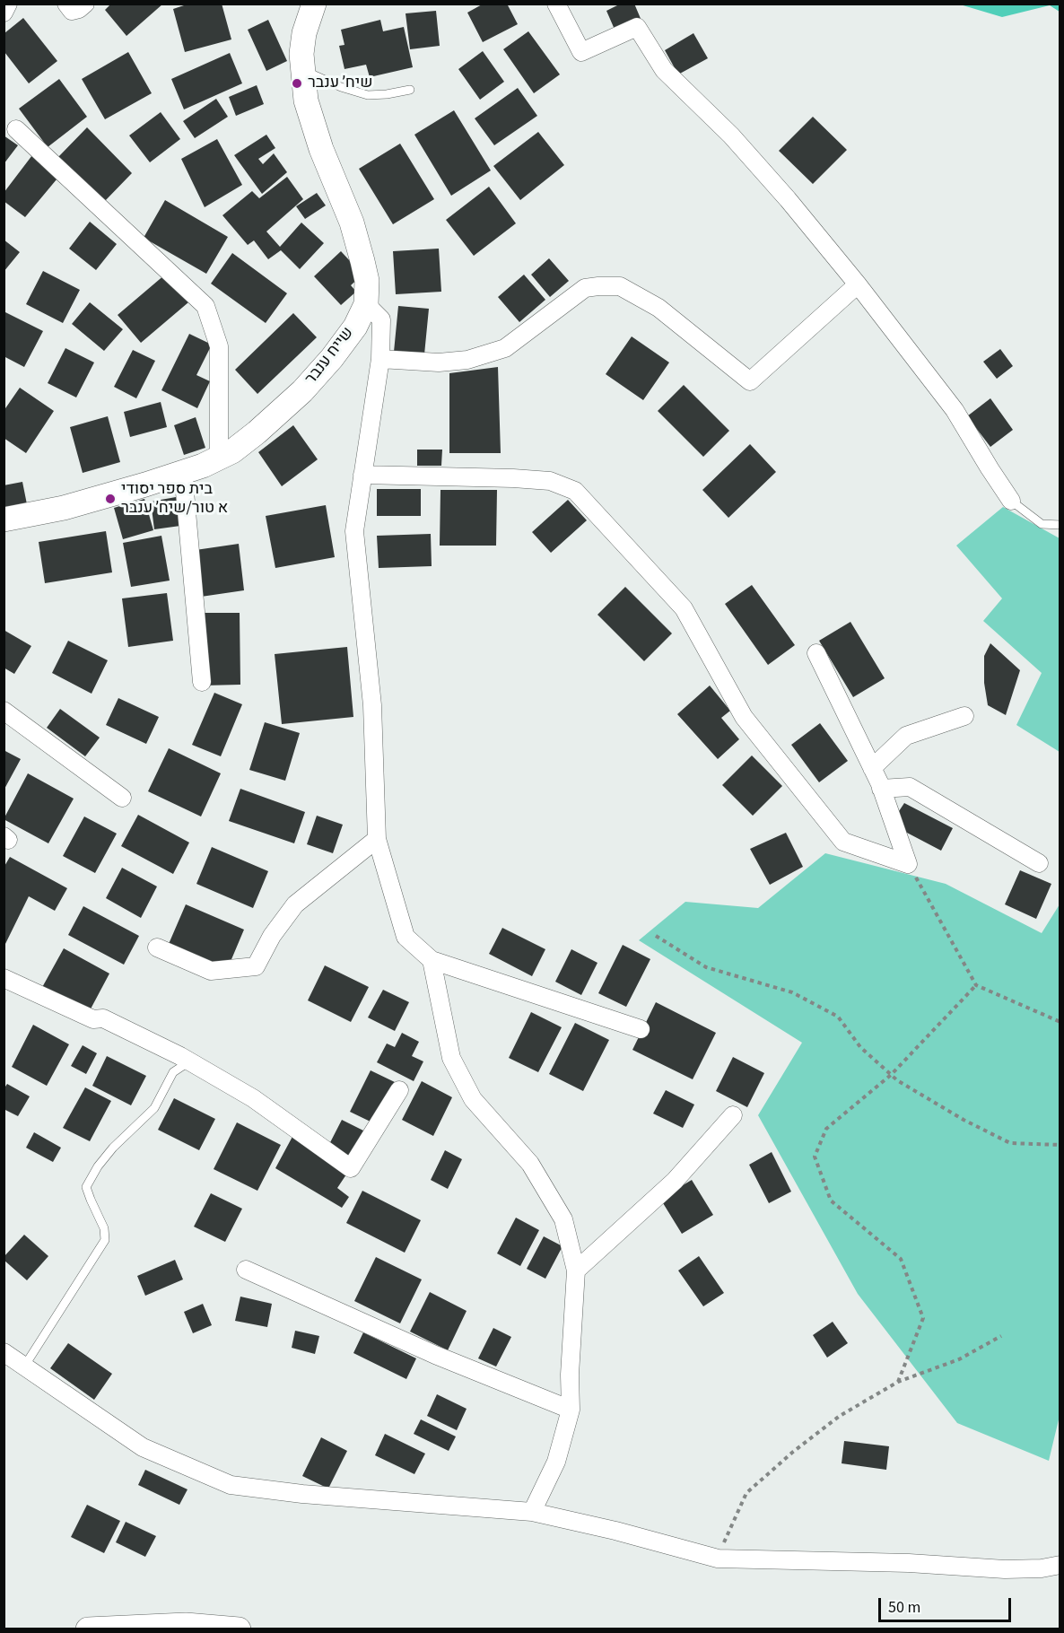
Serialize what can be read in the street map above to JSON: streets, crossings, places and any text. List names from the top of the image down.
{
  "streets": {
    "street": ["שייח ענבר"]
  },
  "places": ["שיח׳ ענבר", "בית ספר יסודי א טור/שיח׳ ענבר"],
  "scale_bar": "50 m"
}
